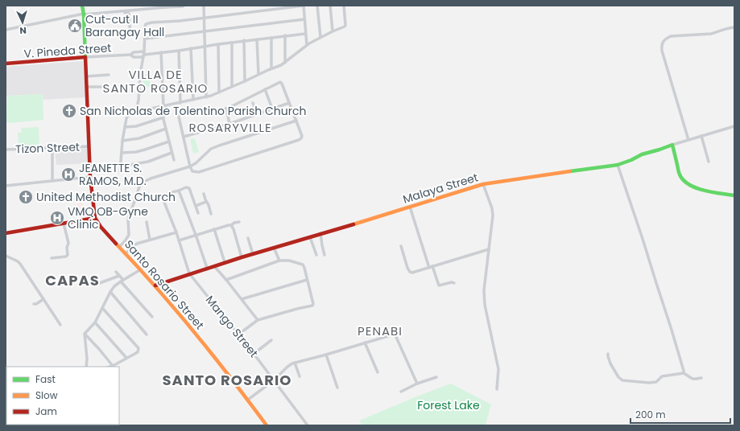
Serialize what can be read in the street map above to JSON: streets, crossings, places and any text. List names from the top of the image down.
{
  "streets": {
    "street": [
      "V. Pineda Street",
      "Tizon Street",
      "Malaya Street",
      "Santo Rosario Street",
      "Mango Street"
    ]
  },
  "crossings": [
    ["Malaya Street", "Santo Rosario Street"],
    ["Malaya Street", "Mango Street"]
  ],
  "districts": [
    "VILLA DE SANTO ROSARIO",
    "ROSARYVILLE",
    "CAPAS",
    "PENABI",
    "SANTO ROSARIO"
  ],
  "parks": ["Forest Lake"],
  "places": {
    "public building": ["Cut-cut II Barangay Hall"],
    "church": ["San Nicholas de Tolentino Parish Church", "United Methodist Church"],
    "hospital": ["JEANETTE S. RAMOS, M.D.", "VMQ OB-Gyne Clinic"]
  },
  "legend": ["Fast", "Slow", "Jam"],
  "scale_bar": "200 m",
  "north": "bottom"
}
